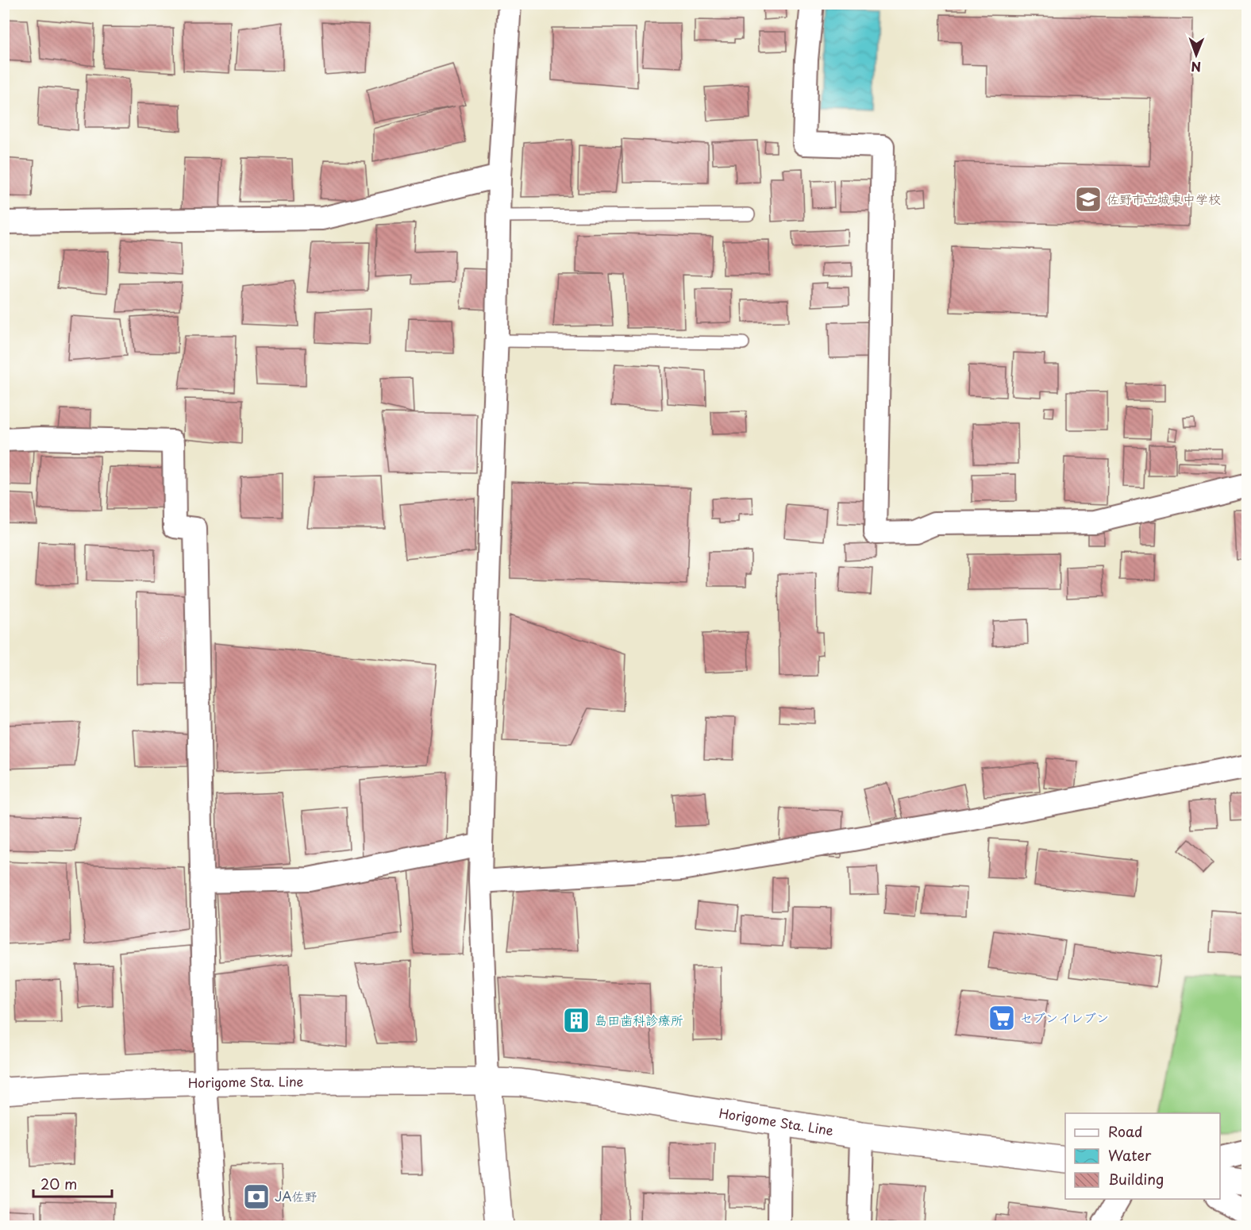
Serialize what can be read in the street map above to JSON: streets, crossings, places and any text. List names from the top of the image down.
{
  "streets": {
    "main road": ["Horigome Sta. Line"]
  },
  "places": {
    "school or university": ["佐野市立城東中学校"],
    "supermarket": ["セブンイレブン"],
    "building": ["島田歯科診療所"],
    "bank": ["JA佐野"]
  },
  "legend": ["Road", "Water", "Building"],
  "scale_bar": "20 m",
  "north": "bottom"
}
